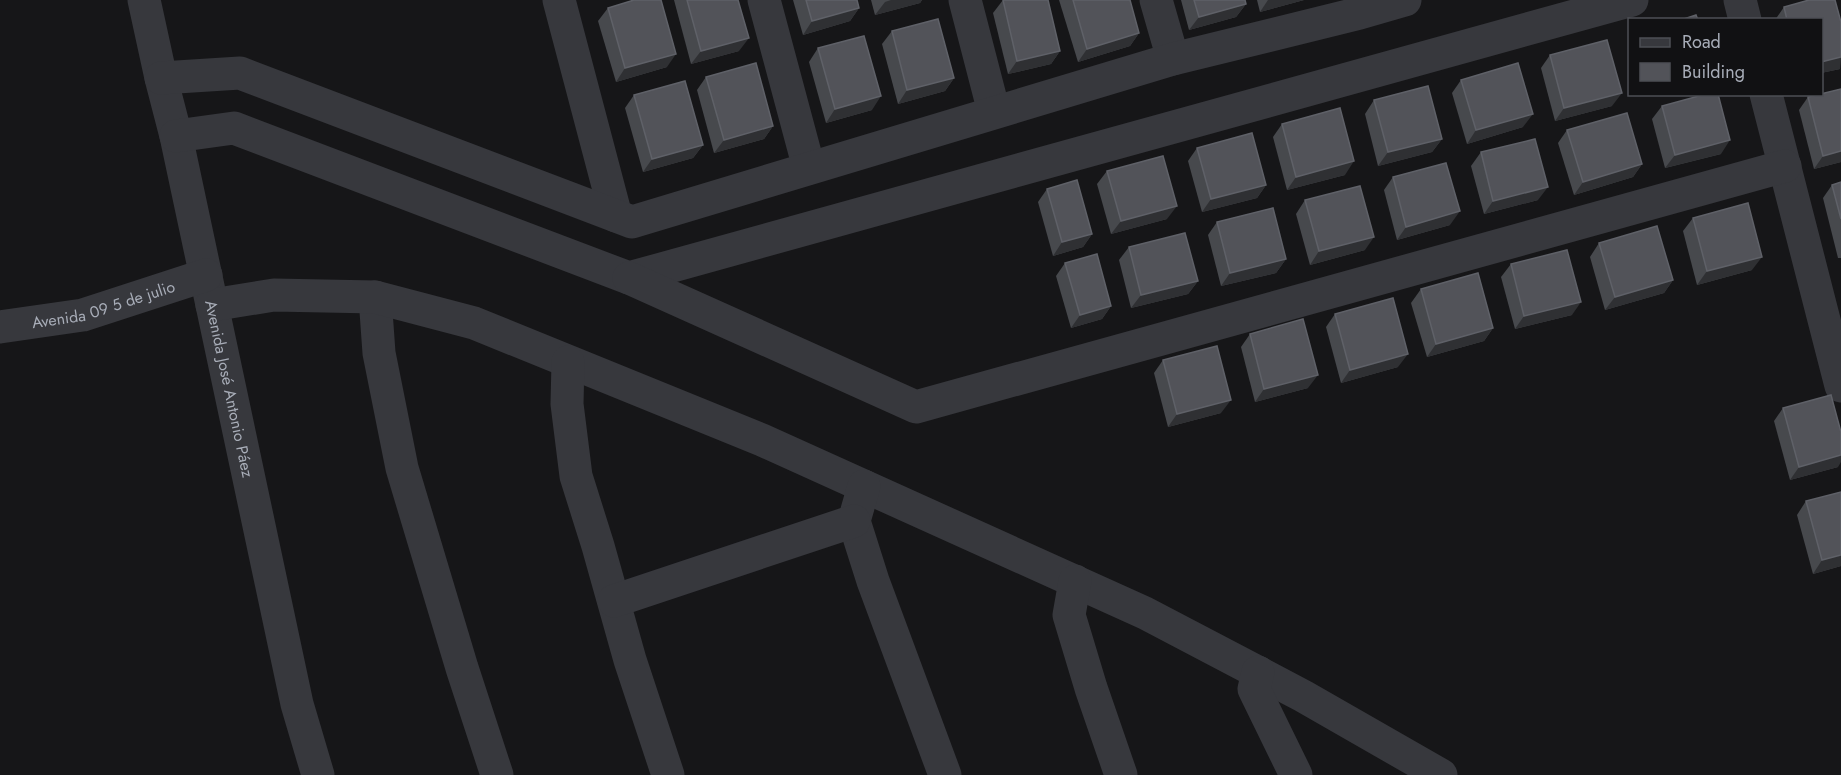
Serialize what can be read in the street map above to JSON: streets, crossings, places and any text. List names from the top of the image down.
{
  "streets": {
    "street": ["Avenida 09 5 de julio", "Avenida José Antonio Páez"]
  },
  "crossings": [
    ["Avenida 09 5 de julio", "Avenida José Antonio Páez"]
  ],
  "legend": ["Road", "Building"]
}
